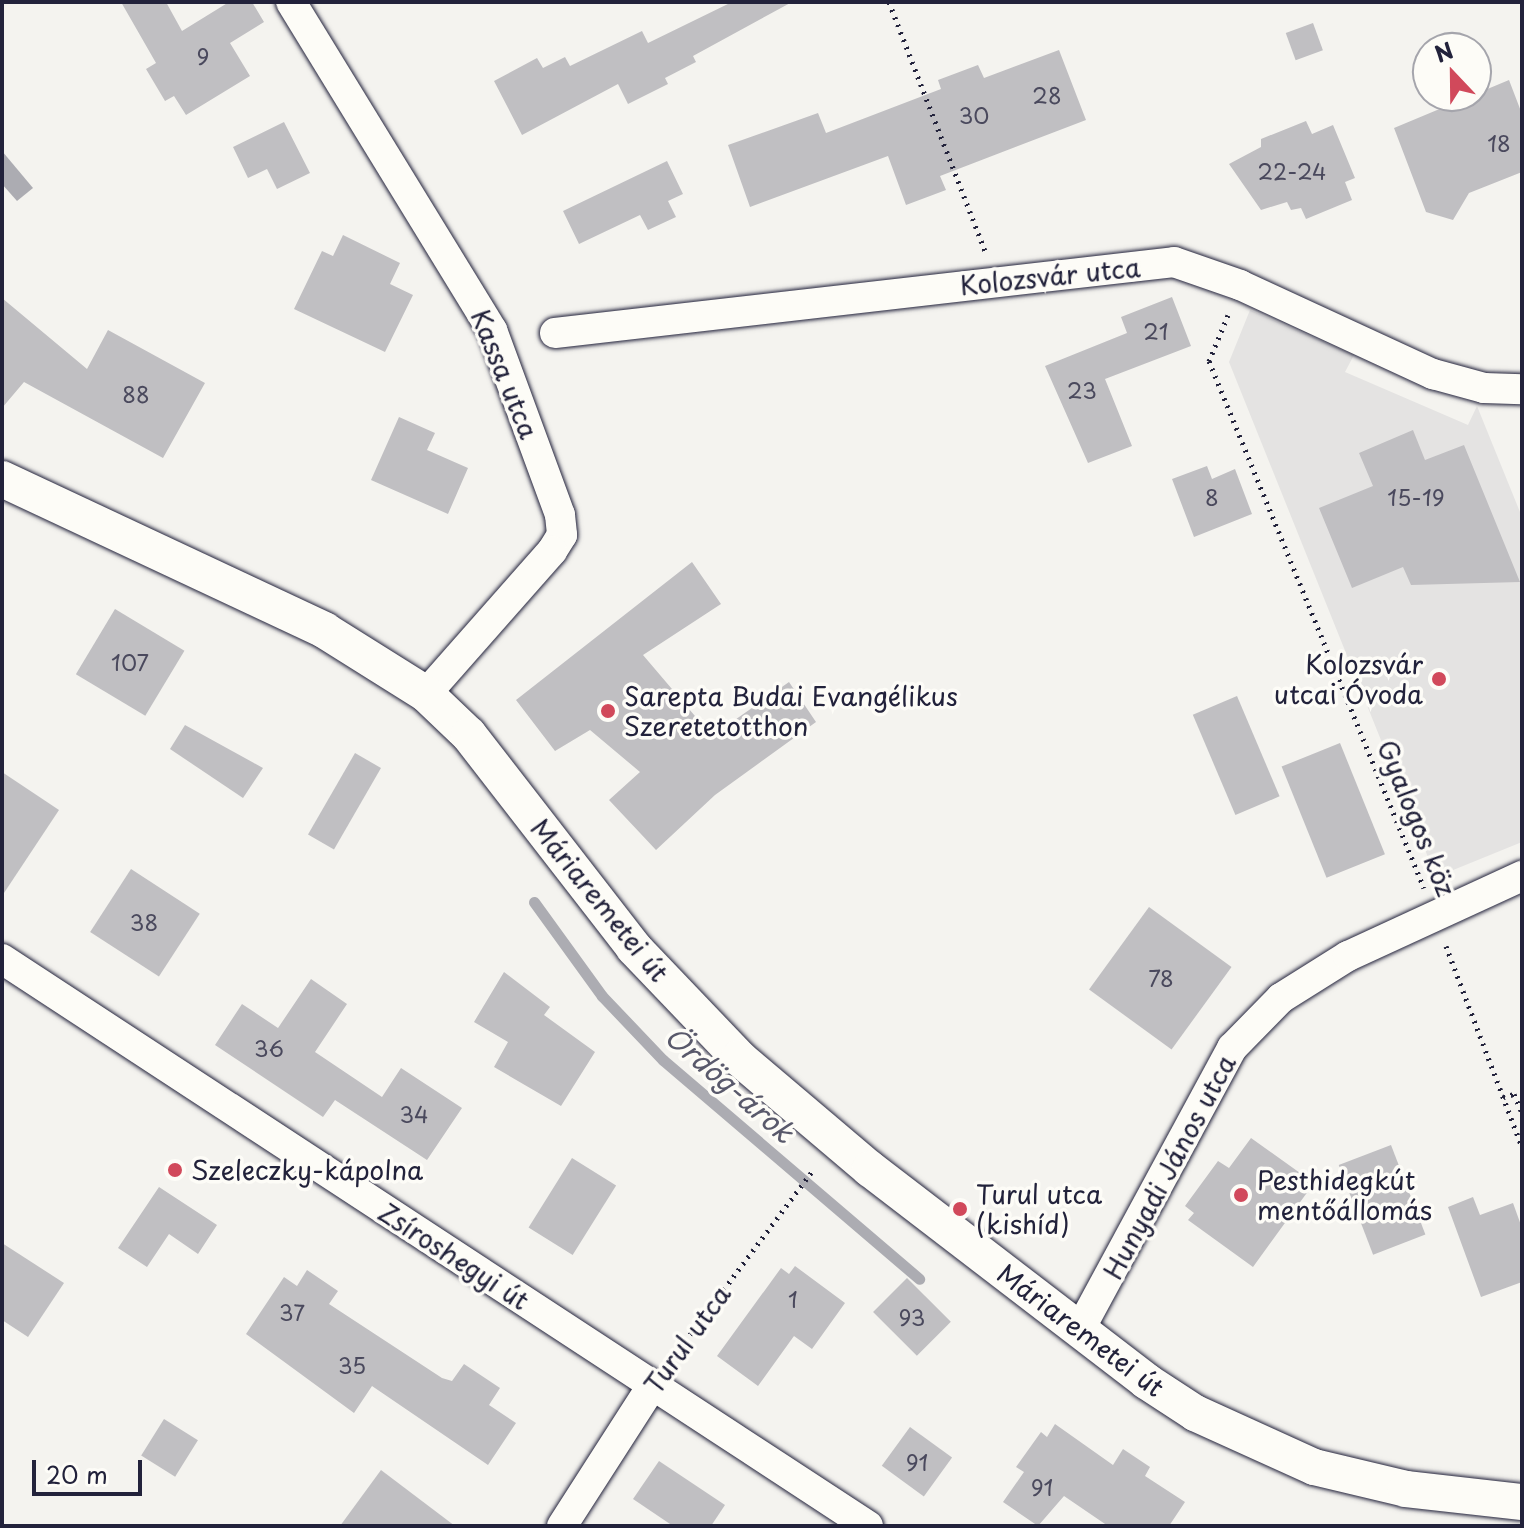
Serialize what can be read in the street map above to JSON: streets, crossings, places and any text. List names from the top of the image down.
{
  "streets": {
    "street": [
      "Kolozsvár utca",
      "Kassa utca",
      "Máriaremetei út",
      "Hunyadi János utca",
      "Zsíroshegyi út",
      "Turul utca"
    ],
    "path": ["Gyalogos köz"]
  },
  "crossings": [
    ["Kolozsvár utca", "Gyalogos köz"],
    ["Kassa utca", "Máriaremetei út"],
    ["Gyalogos köz", "Hunyadi János utca"],
    ["Máriaremetei út", "Hunyadi János utca"],
    ["Zsíroshegyi út", "Turul utca"]
  ],
  "water": ["Ördög-árok"],
  "places": [
    "Kolozsvár utcai Óvoda",
    "Sarepta Budai Evangélikus Szeretetotthon",
    "Szeleczky-kápolna",
    "Pesthidegkút mentőállomás",
    "Turul utca (kishíd)"
  ],
  "house_numbers": [
    "9",
    "28",
    "30",
    "18",
    "22-24",
    "21",
    "23",
    "88",
    "8",
    "15-19",
    "107",
    "38",
    "78",
    "36",
    "34",
    "1",
    "37",
    "93",
    "35",
    "91",
    "91"
  ],
  "scale_bar": "20 m",
  "north": "top"
}
